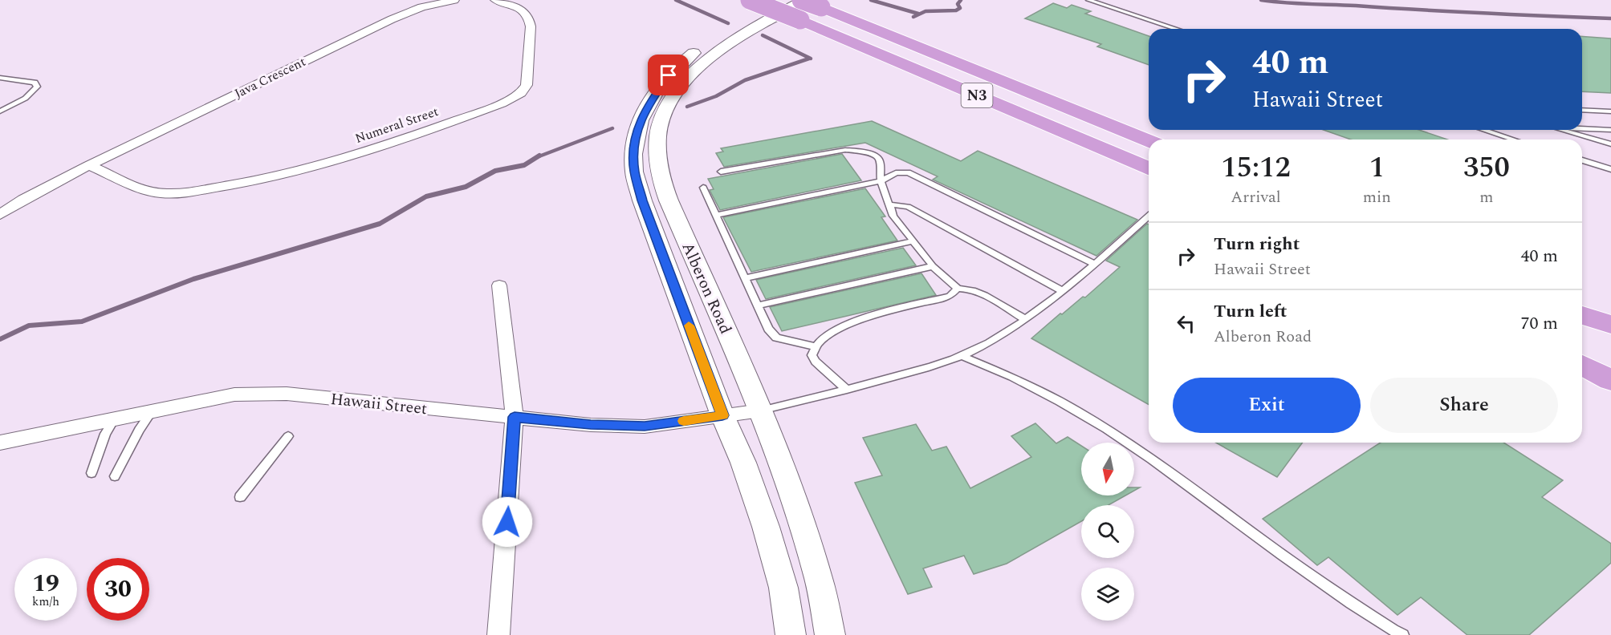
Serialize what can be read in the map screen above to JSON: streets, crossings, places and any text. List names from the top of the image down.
{
  "streets": {
    "highway": ["N3"],
    "main road": ["Alberon Road"],
    "street": ["Java Crescent", "Numeral Street", "Hawaii Street"]
  },
  "crossings": [
    ["Java Crescent", "Numeral Street"],
    ["N3", "Alberon Road"],
    ["Alberon Road", "Hawaii Street"]
  ],
  "north": "bottom",
  "page": {
    "turn": ["40 m", "Hawaii Street"],
    "eta": [
      "15:12",
      "Arrival",
      "1",
      "min",
      "350",
      "m"
    ],
    "list": [
      {
        "name": "Turn right",
        "note": "Hawaii Street",
        "value": "40 m"
      },
      {
        "name": "Turn left",
        "note": "Alberon Road",
        "value": "70 m"
      }
    ],
    "buttons": ["Exit", "Share"],
    "speed": "19 km/h",
    "limit": "30"
  }
}
